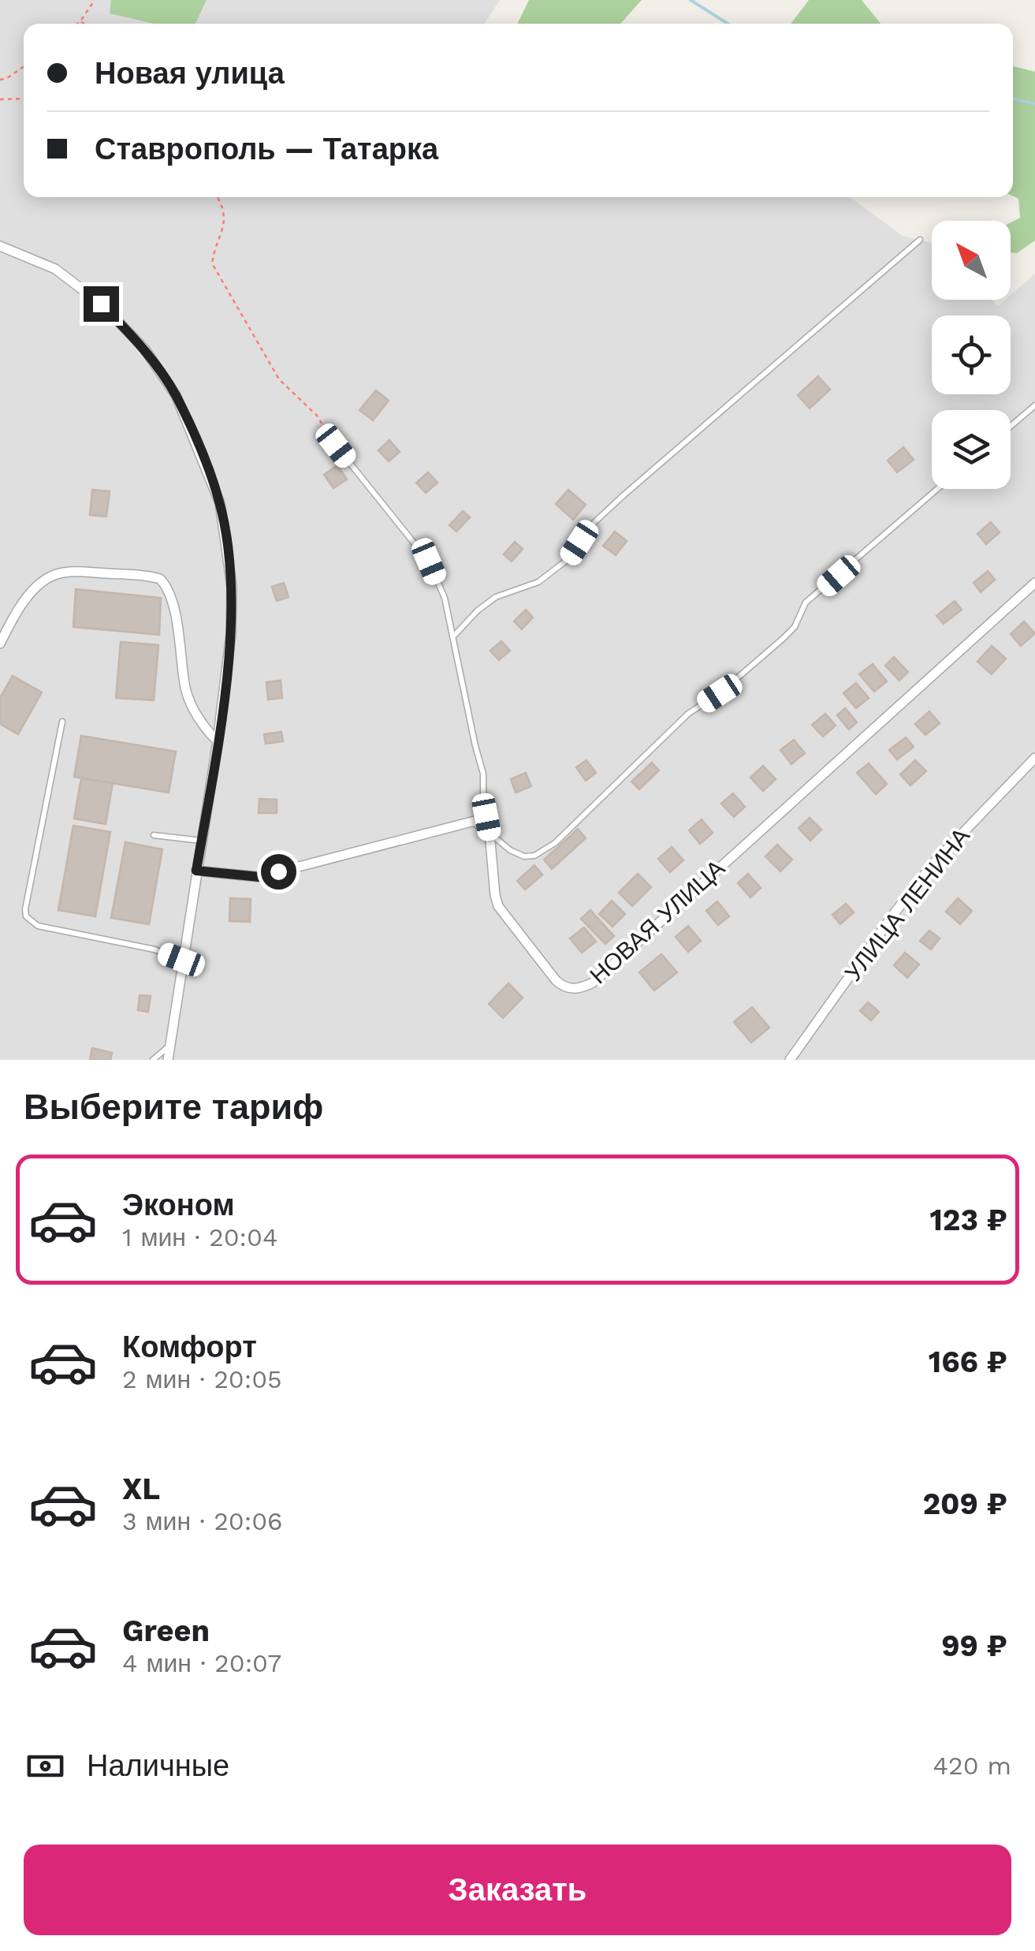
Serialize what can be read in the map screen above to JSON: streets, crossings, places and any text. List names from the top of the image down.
{
  "streets": {
    "street": ["УЛИЦА ЛЕНИНА", "НОВАЯ УЛИЦА"]
  },
  "north": "top left",
  "page": {
    "banner": ["Новая улица", "Ставрополь — Татарка"],
    "heading": "Выберите тариф",
    "list": [
      {
        "name": "Эконом",
        "note": "1 мин · 20:04",
        "value": "123 ₽"
      },
      {
        "name": "Комфорт",
        "note": "2 мин · 20:05",
        "value": "166 ₽"
      },
      {
        "name": "XL",
        "note": "3 мин · 20:06",
        "value": "209 ₽"
      },
      {
        "name": "Green",
        "note": "4 мин · 20:07",
        "value": "99 ₽"
      }
    ],
    "pay": ["Наличные", "420 m"],
    "buttons": "Заказать"
  }
}
